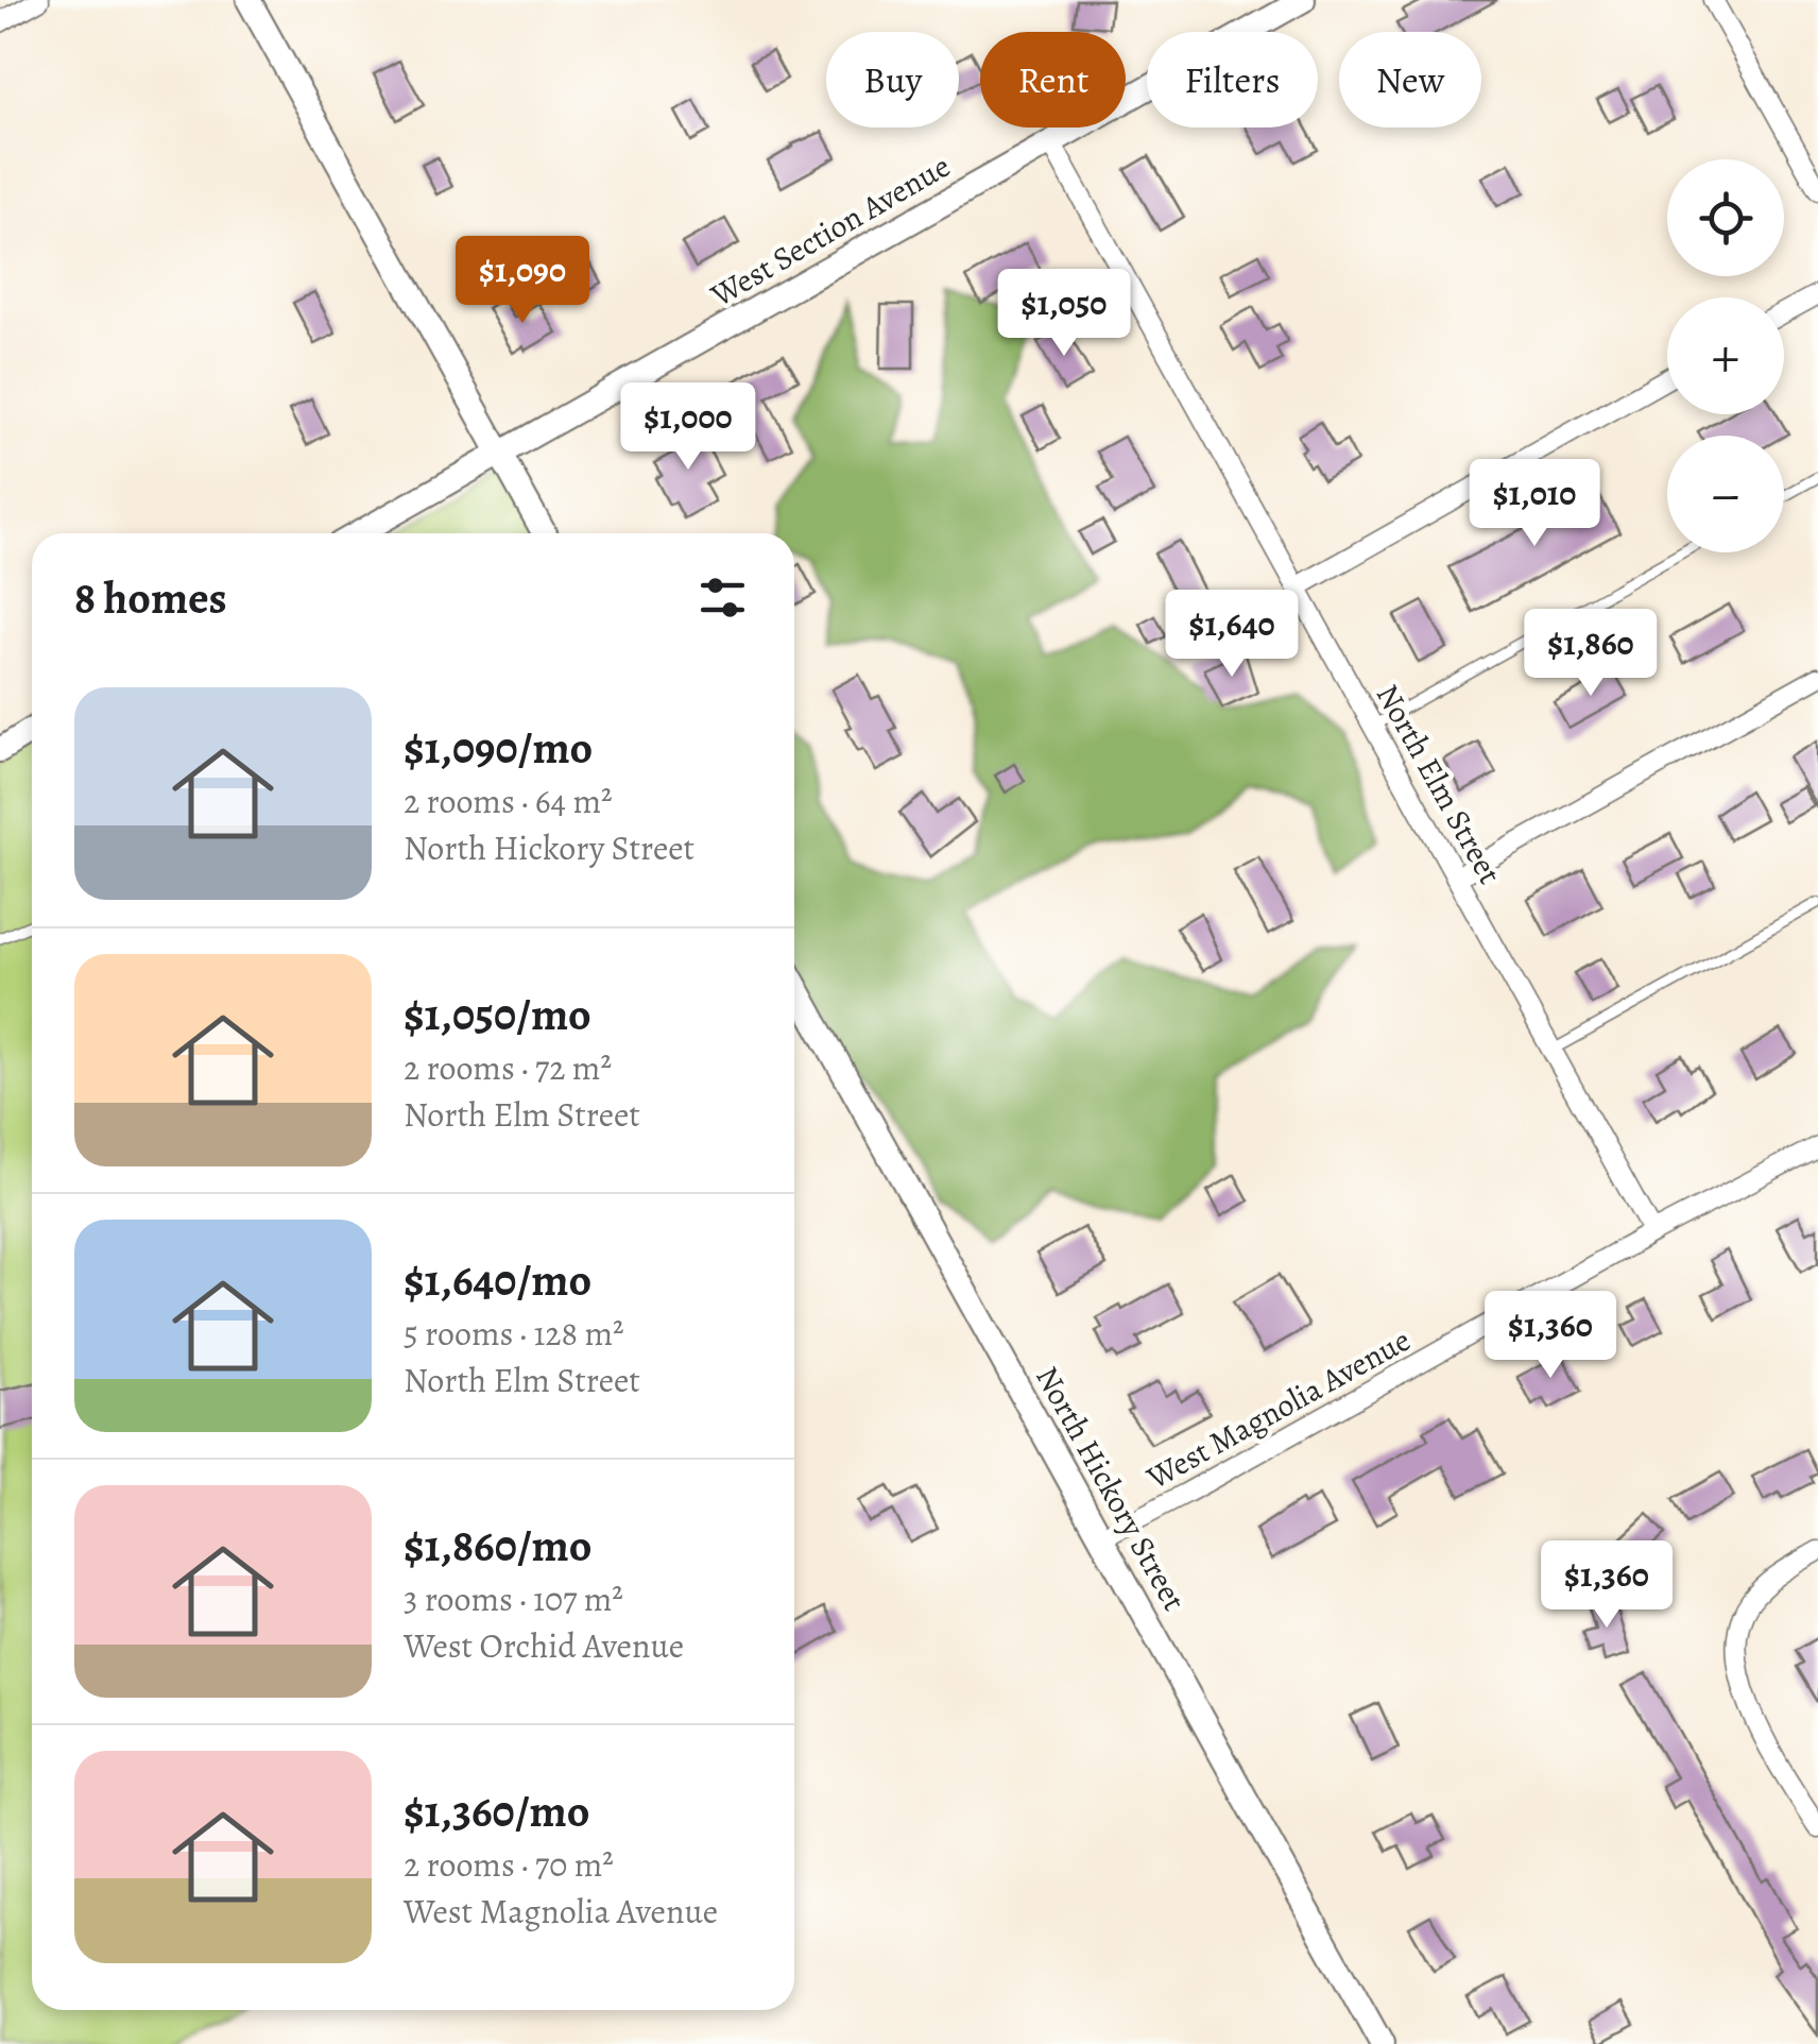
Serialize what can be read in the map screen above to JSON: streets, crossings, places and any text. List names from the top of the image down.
{
  "streets": {
    "street": [
      "West Section Avenue",
      "North Elm Street",
      "West Magnolia Avenue",
      "North Hickory Street"
    ]
  },
  "crossings": [
    ["West Section Avenue", "North Elm Street"],
    ["North Elm Street", "West Magnolia Avenue"],
    ["West Magnolia Avenue", "North Hickory Street"]
  ],
  "page": {
    "chip": [
      "Buy",
      "Rent",
      "Filters",
      "New"
    ],
    "map_buttons": ["+", "−"],
    "price": [
      "$1,090",
      "$1,050",
      "$1,000",
      "$1,010",
      "$1,640",
      "$1,860",
      "$1,360",
      "$1,360"
    ],
    "heading": "8 homes",
    "list": [
      {
        "name": "$1,090/mo",
        "note": "2 rooms · 64 m² · North Hickory Street"
      },
      {
        "name": "$1,050/mo",
        "note": "2 rooms · 72 m² · North Elm Street"
      },
      {
        "name": "$1,640/mo",
        "note": "5 rooms · 128 m² · North Elm Street"
      },
      {
        "name": "$1,860/mo",
        "note": "3 rooms · 107 m² · West Orchid Avenue"
      },
      {
        "name": "$1,360/mo",
        "note": "2 rooms · 70 m² · West Magnolia Avenue"
      }
    ]
  }
}
